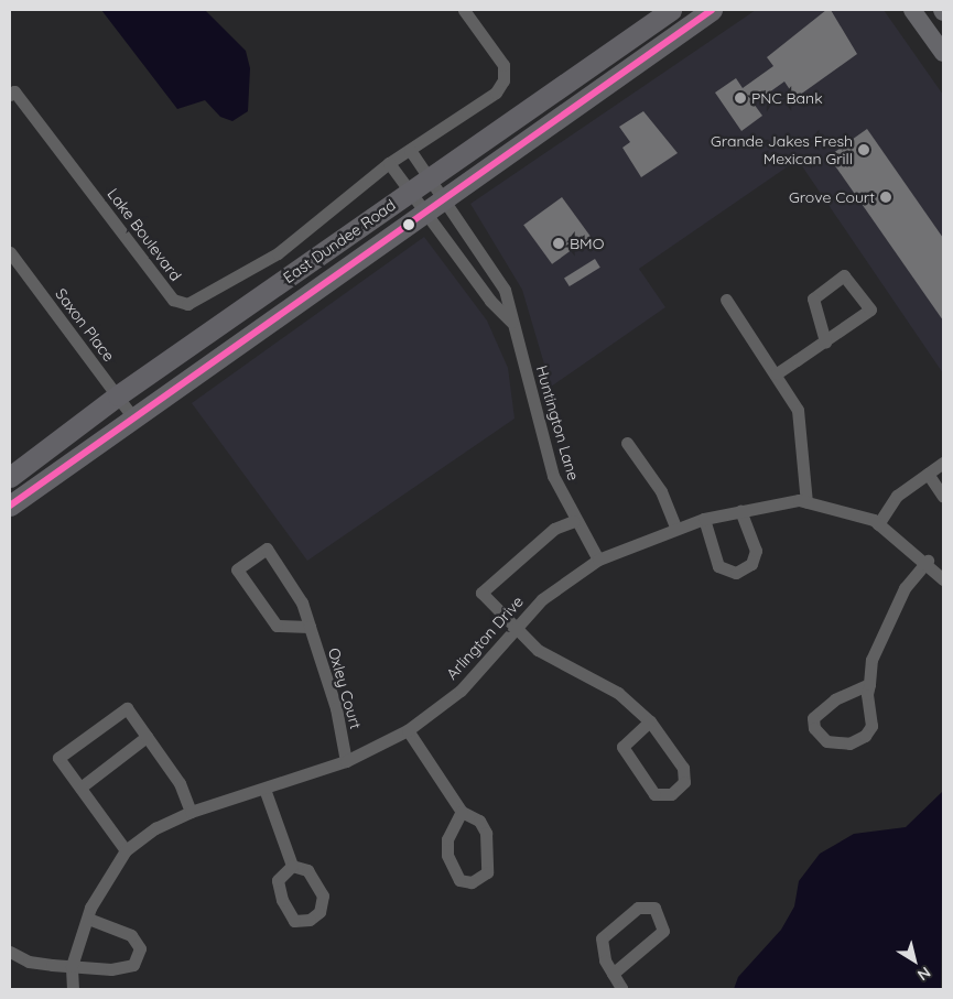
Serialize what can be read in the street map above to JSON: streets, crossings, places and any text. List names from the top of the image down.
{
  "streets": {
    "main road": ["East Dundee Road"],
    "street": [
      "Lake Boulevard",
      "Saxon Place",
      "Huntington Lane",
      "Arlington Drive",
      "Oxley Court"
    ]
  },
  "crossings": [
    ["East Dundee Road", "Saxon Place"],
    ["East Dundee Road", "Huntington Lane"],
    ["Huntington Lane", "Arlington Drive"],
    ["Arlington Drive", "Oxley Court"]
  ],
  "places": [
    "PNC Bank",
    "Grande Jakes Fresh Mexican Grill",
    "Grove Court",
    "BMO"
  ],
  "north": "bottom right"
}
